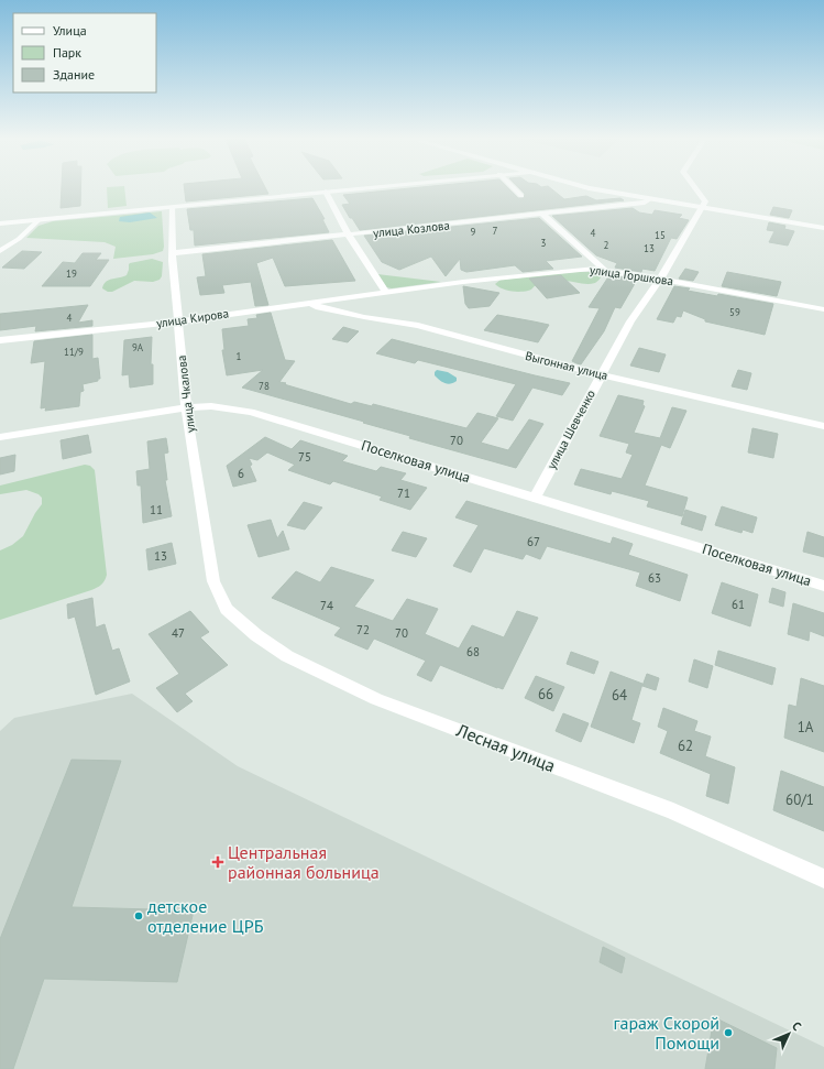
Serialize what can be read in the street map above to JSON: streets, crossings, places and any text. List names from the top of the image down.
{
  "streets": {
    "street": [
      "улица Козлова",
      "улица Горшкова",
      "улица Кирова",
      "Выгонная улица",
      "улица Чкалова",
      "улица Шевченко",
      "Поселковая улица",
      "Лесная улица"
    ]
  },
  "crossings": [
    ["улица Козлова", "улица Чкалова"],
    ["улица Горшкова", "улица Кирова"],
    ["улица Горшкова", "улица Шевченко"],
    ["улица Кирова", "Выгонная улица"],
    ["улица Кирова", "улица Чкалова"],
    ["Выгонная улица", "улица Шевченко"],
    ["улица Чкалова", "Поселковая улица"],
    ["улица Чкалова", "Лесная улица"],
    ["улица Шевченко", "Поселковая улица"]
  ],
  "places": {
    "health": ["Центральная районная больница"],
    "other": ["детское отделение ЦРБ", "гараж Скорой Помощи"]
  },
  "house_numbers": [
    "7",
    "9",
    "4",
    "15",
    "3",
    "2",
    "13",
    "19",
    "59",
    "4",
    "9А",
    "11/9",
    "1",
    "78",
    "70",
    "75",
    "6",
    "71",
    "11",
    "67",
    "13",
    "63",
    "61",
    "74",
    "72",
    "47",
    "70",
    "68",
    "66",
    "64",
    "1А",
    "62",
    "60/1"
  ],
  "legend": ["Улица", "Парк", "Здание"],
  "north": "top right"
}
